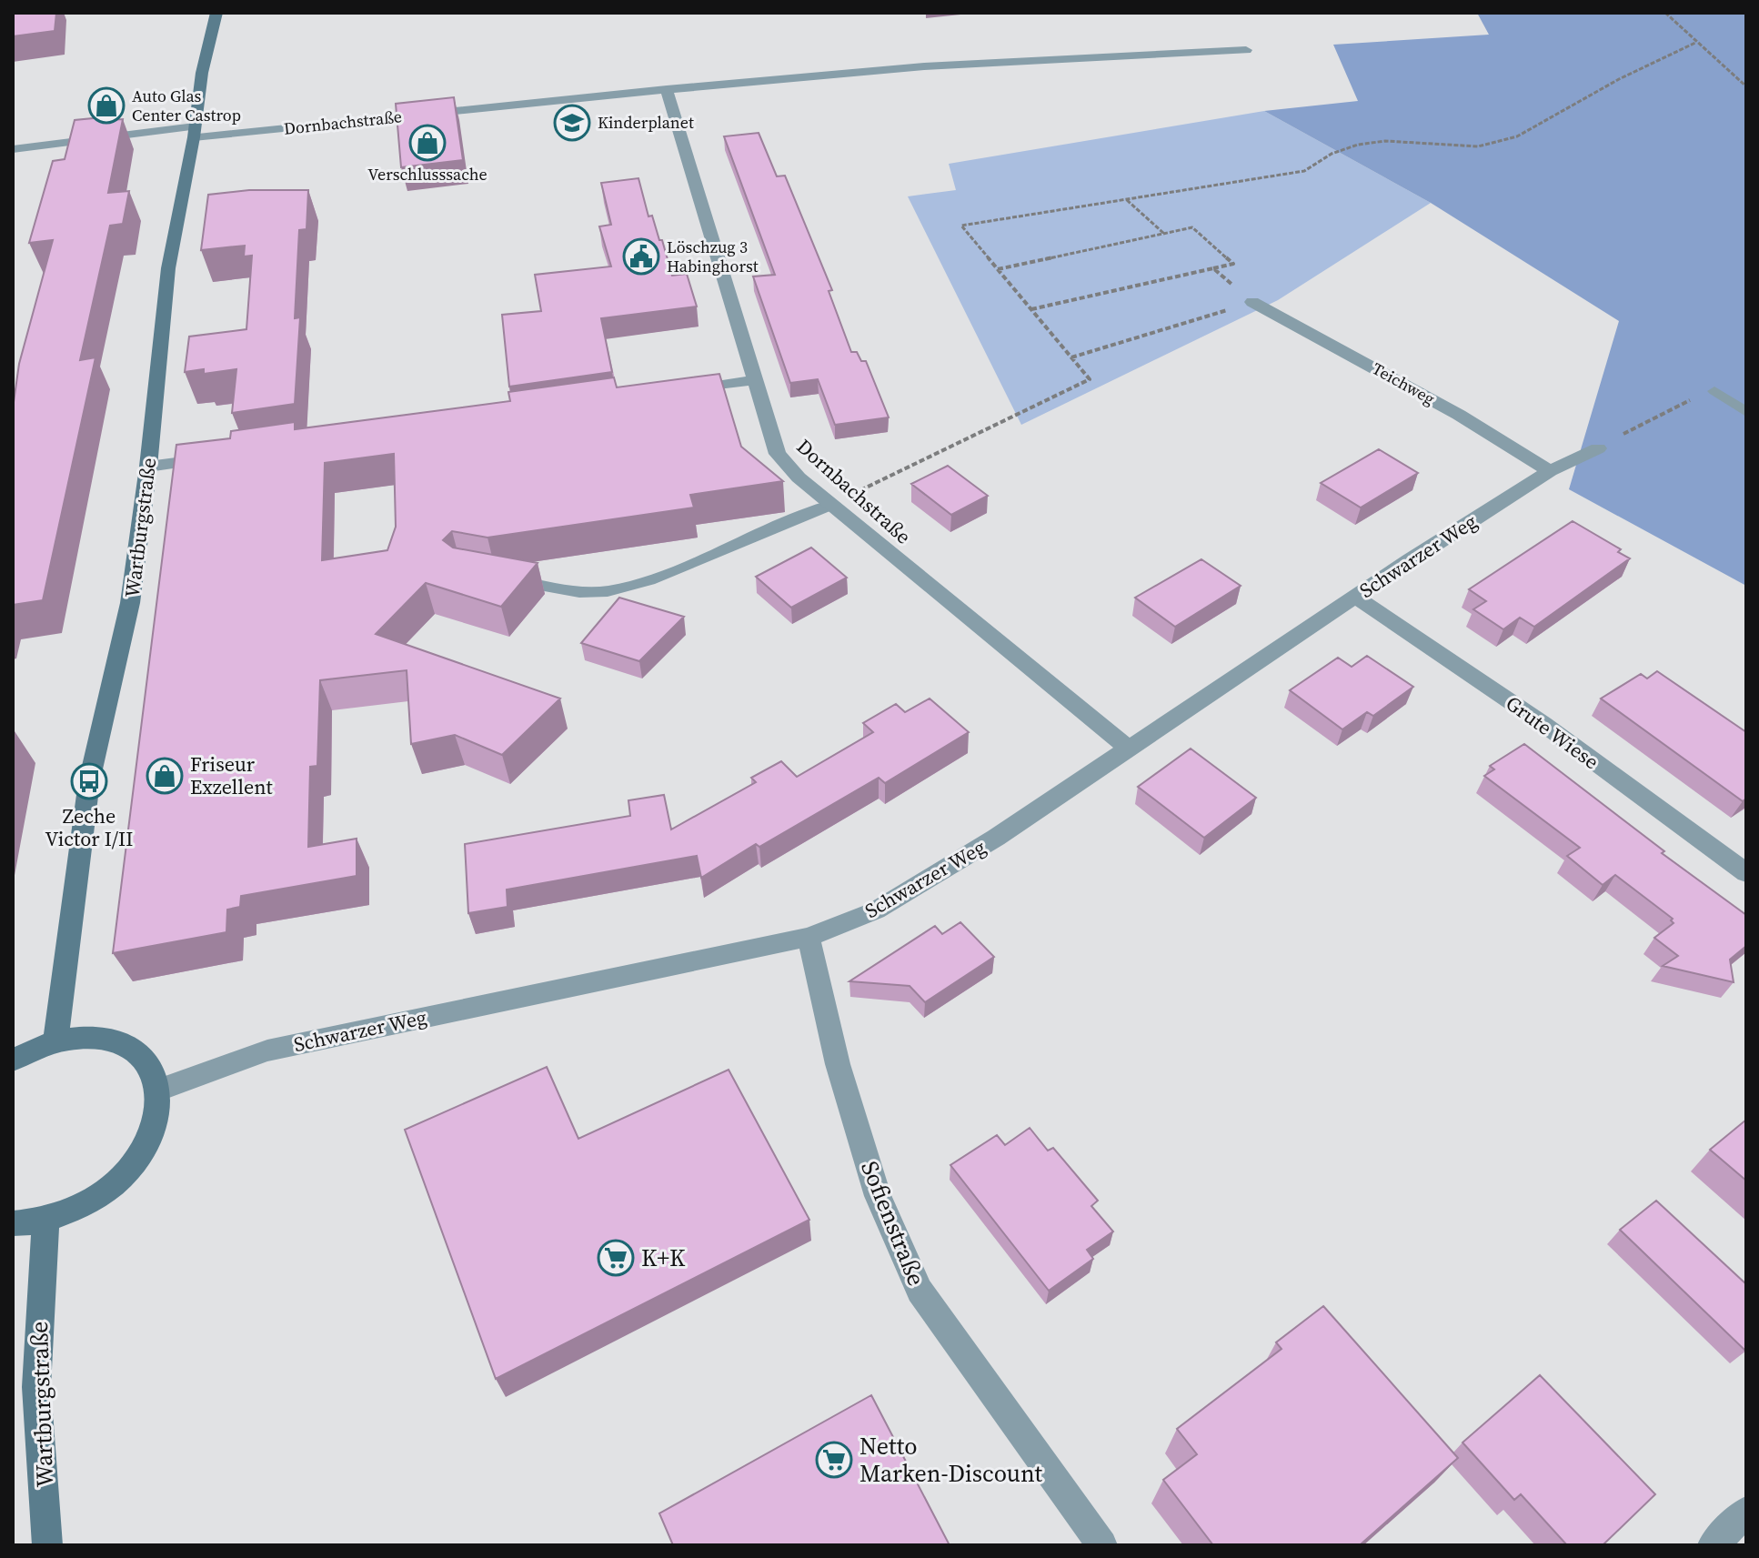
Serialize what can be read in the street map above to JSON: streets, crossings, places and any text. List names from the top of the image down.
{
  "streets": {
    "main road": ["Wartburgstraße"],
    "street": [
      "Dornbachstraße",
      "Teichweg",
      "Schwarzer Weg",
      "Grute Wiese",
      "Sofienstraße"
    ]
  },
  "crossings": [
    ["Dornbachstraße", "Wartburgstraße"],
    ["Dornbachstraße", "Schwarzer Weg"],
    ["Teichweg", "Schwarzer Weg"],
    ["Schwarzer Weg", "Grute Wiese"],
    ["Schwarzer Weg", "Sofienstraße"]
  ],
  "places": {
    "shop": ["Auto Glas Center Castrop", "Verschlusssache", "Friseur Exzellent"],
    "school or university": ["Kinderplanet"],
    "public building": ["Löschzug 3 Habinghorst"],
    "bus stop": ["Zeche Victor I/II"],
    "supermarket": ["K+K", "Netto Marken-Discount"]
  }
}
